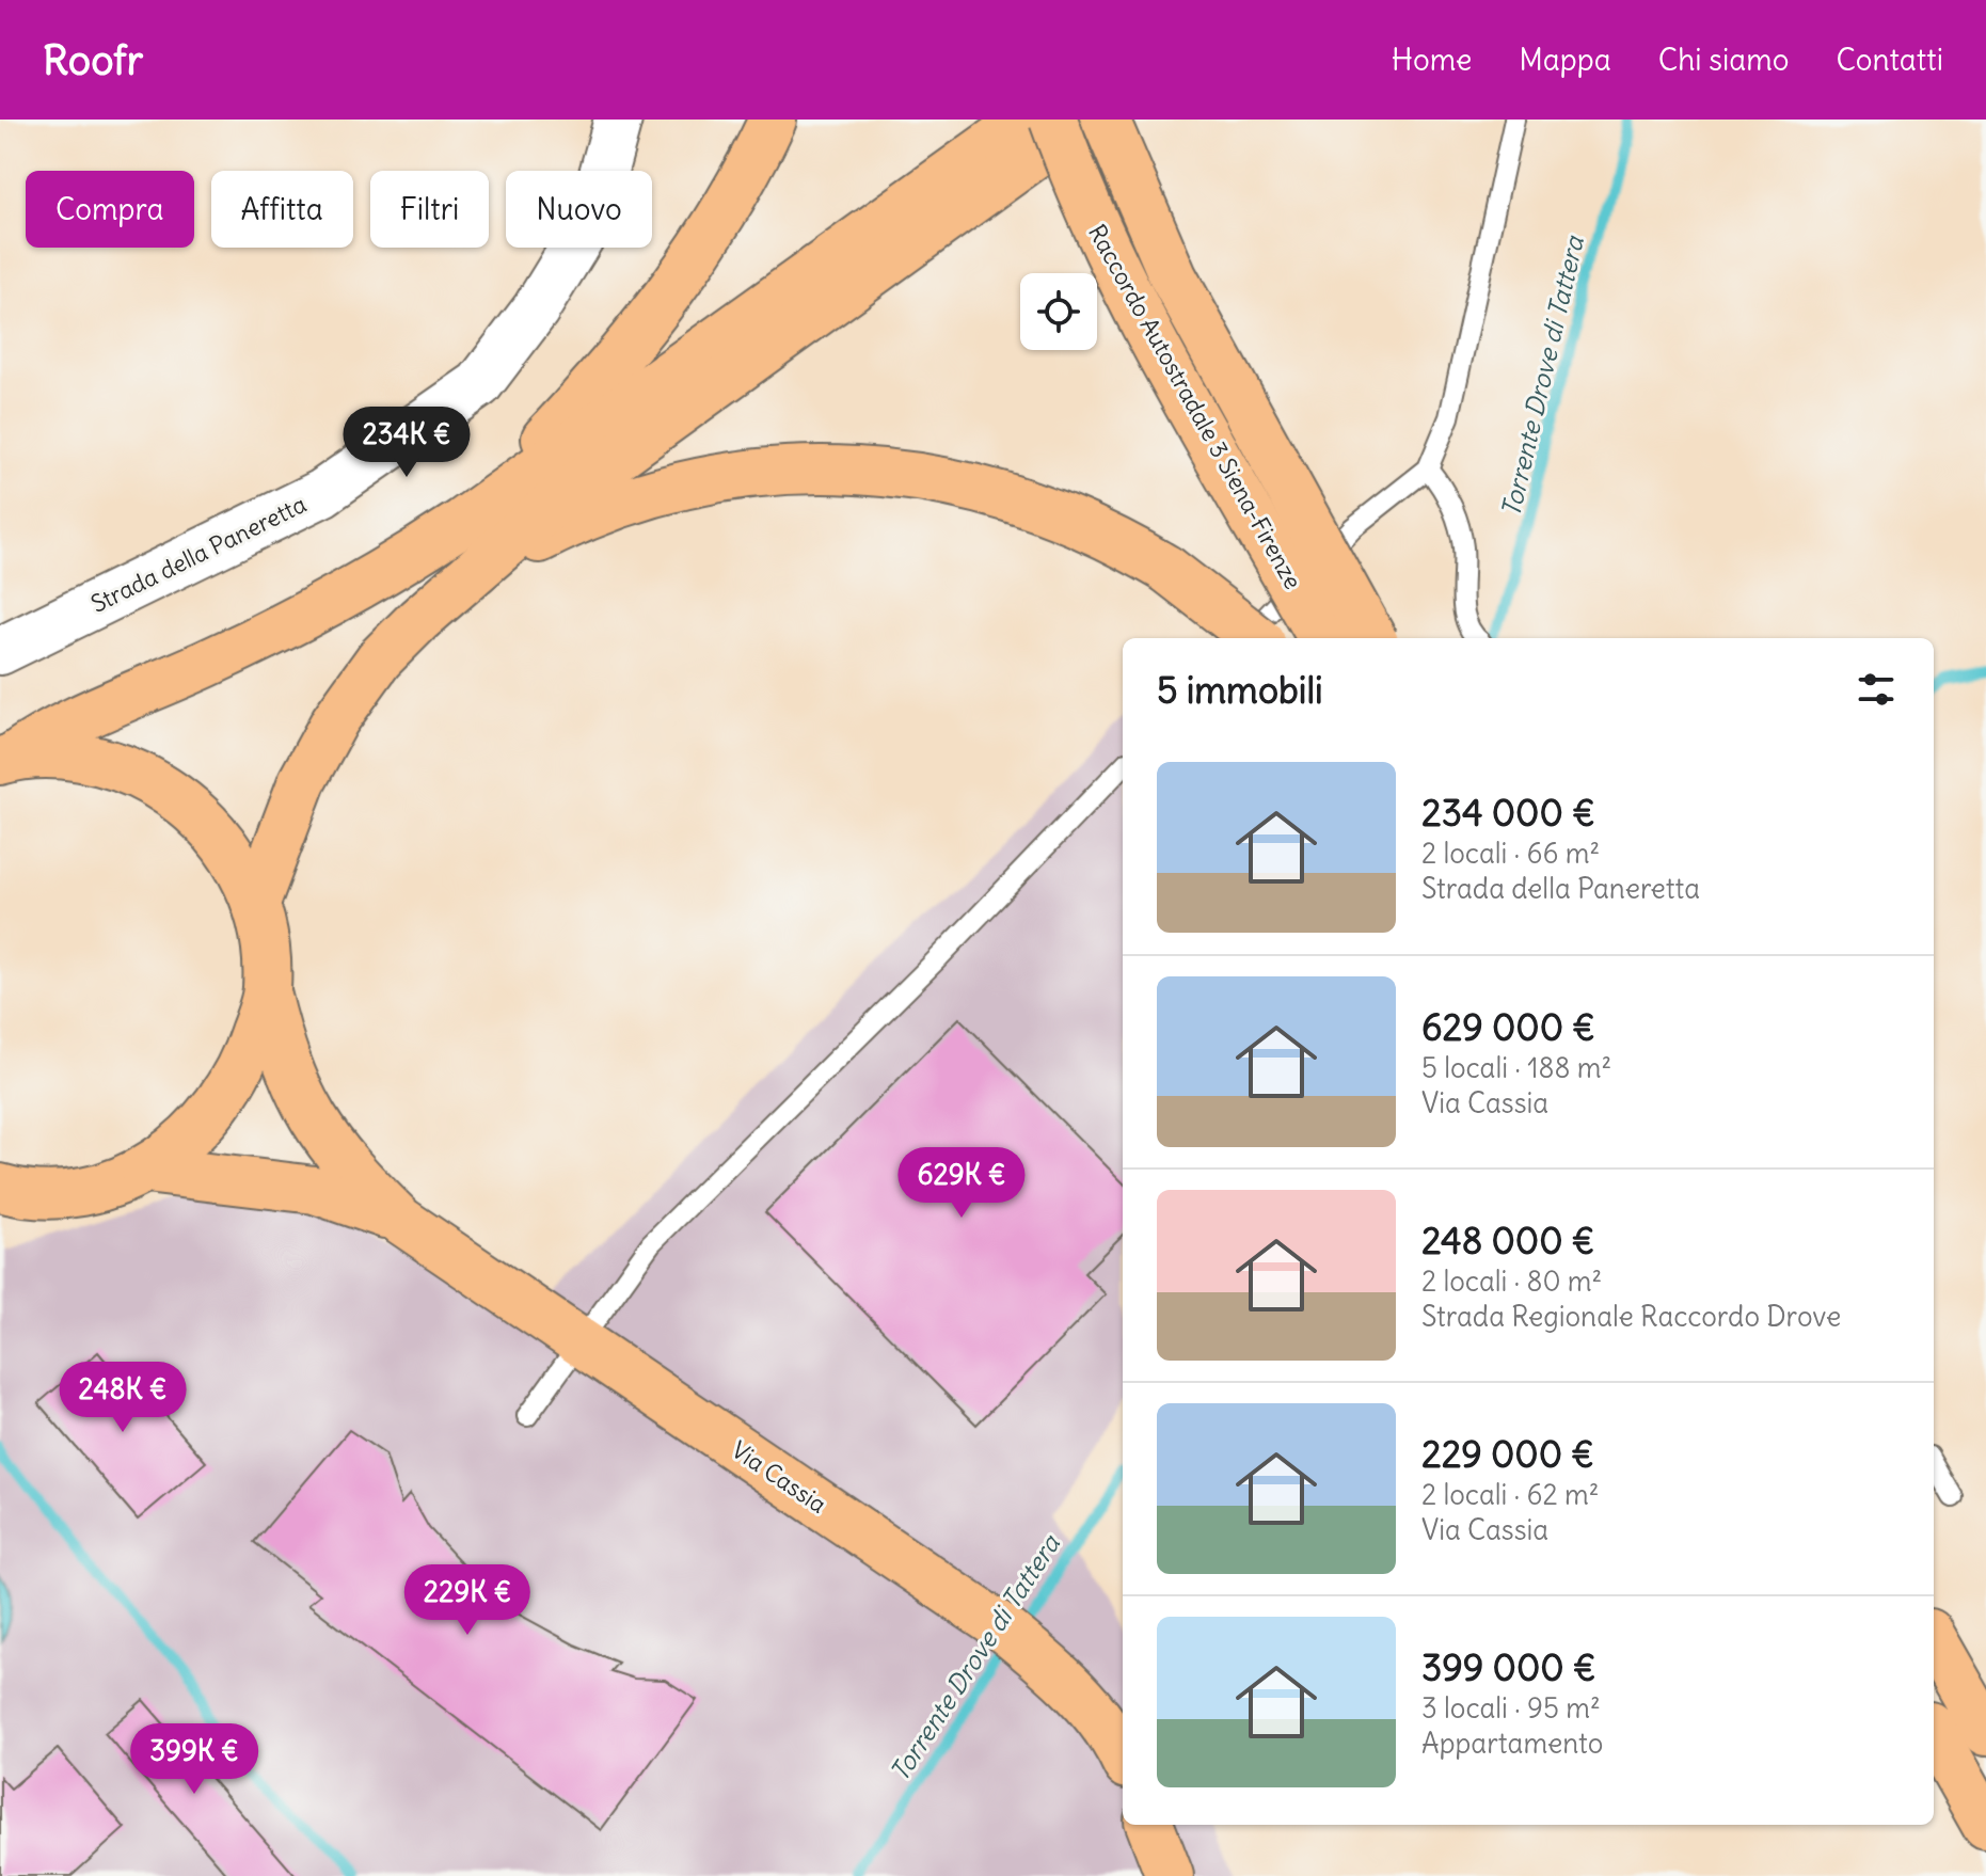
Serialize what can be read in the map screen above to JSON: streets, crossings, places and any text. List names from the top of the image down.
{
  "streets": {
    "main road": ["Raccordo Autostradale 3 Siena-Firenze", "Via Cassia"],
    "street": ["Strada della Paneretta"]
  },
  "water": ["Torrente Drove di Tattera"],
  "page": {
    "header": "Roofr",
    "nav": [
      "Home",
      "Mappa",
      "Chi siamo",
      "Contatti"
    ],
    "chip": [
      "Compra",
      "Affitta",
      "Filtri",
      "Nuovo"
    ],
    "price": [
      "234K €",
      "629K €",
      "248K €",
      "229K €",
      "399K €"
    ],
    "heading": "5 immobili",
    "list": [
      {
        "name": "234 000 €",
        "note": "2 locali · 66 m² · Strada della Paneretta"
      },
      {
        "name": "629 000 €",
        "note": "5 locali · 188 m² · Via Cassia"
      },
      {
        "name": "248 000 €",
        "note": "2 locali · 80 m² · Strada Regionale Raccordo Drove"
      },
      {
        "name": "229 000 €",
        "note": "2 locali · 62 m² · Via Cassia"
      },
      {
        "name": "399 000 €",
        "note": "3 locali · 95 m² · Appartamento"
      }
    ]
  }
}
